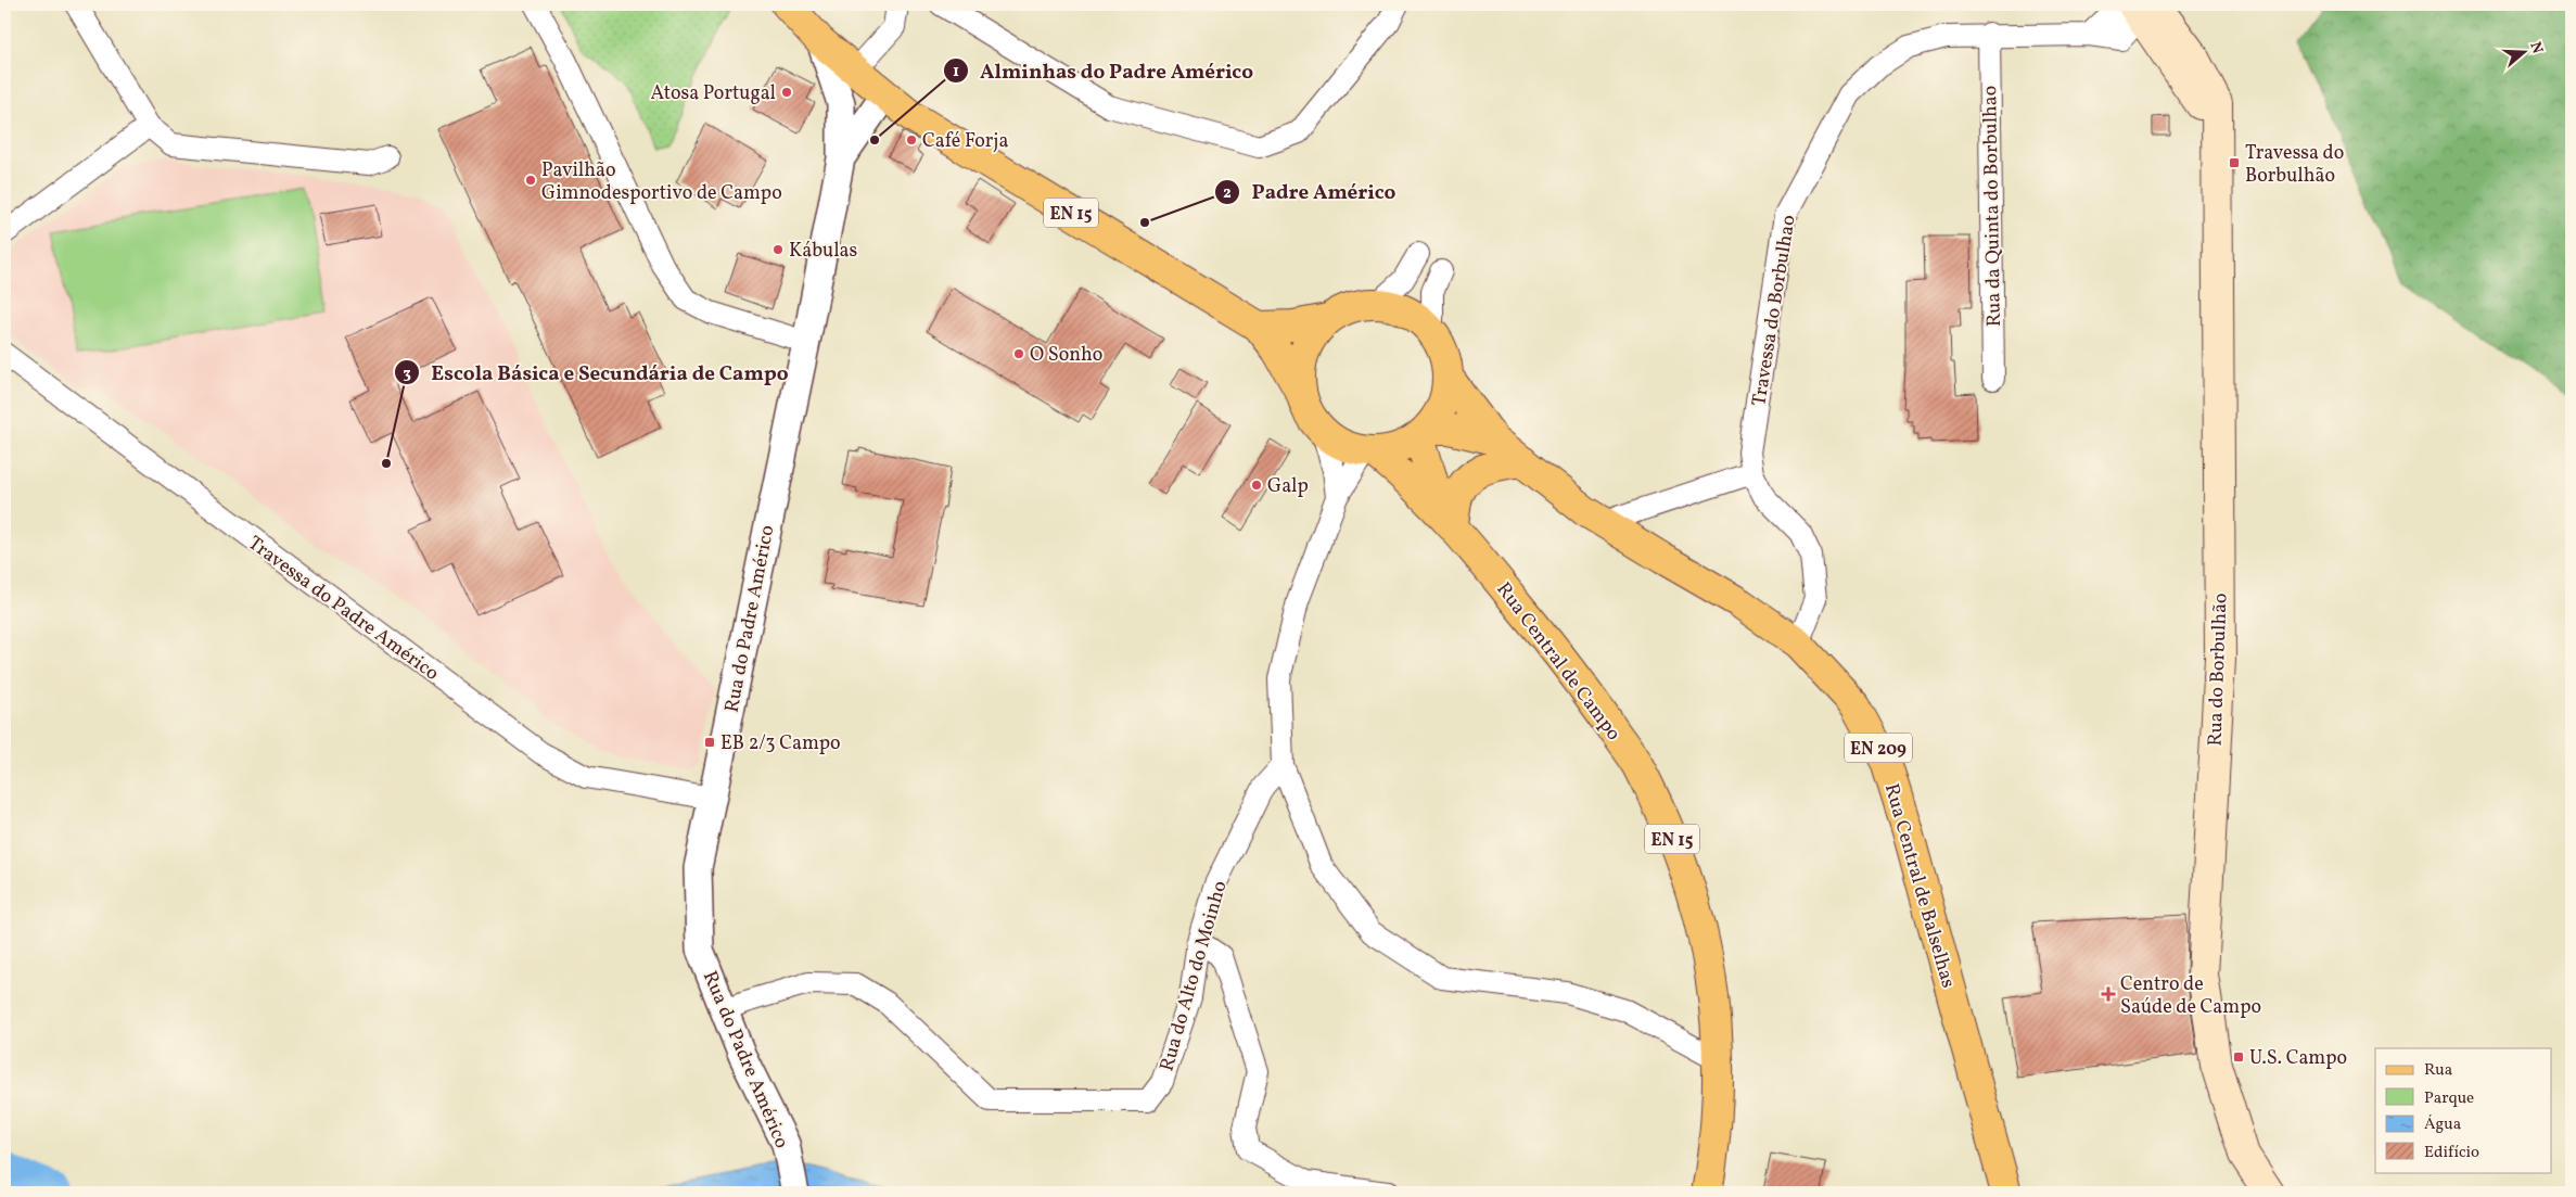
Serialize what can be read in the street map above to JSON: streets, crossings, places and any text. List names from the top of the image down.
{
  "streets": {
    "main road": [
      "EN 15",
      "Rua Central de Campo",
      "Rua do Borbulhão",
      "EN 209",
      "Rua Central de Balselhas"
    ],
    "street": [
      "Rua da Quinta do Borbulhao",
      "Travessa do Borbulhao",
      "Travessa do Padre Américo",
      "Rua do Padre Américo",
      "Rua do Alto do Moinho"
    ]
  },
  "crossings": [
    ["Rua da Quinta do Borbulhao", "Travessa do Borbulhao"],
    ["EN 15", "Rua do Padre Américo"],
    ["EN 15", "Rua Central de Campo"],
    ["EN 15", "Rua Central de Balselhas"],
    ["Travessa do Borbulhao", "Rua do Borbulhão"],
    ["Travessa do Borbulhao", "Rua Central de Balselhas"],
    ["Travessa do Padre Américo", "Rua do Padre Américo"],
    ["Rua do Padre Américo", "Rua do Alto do Moinho"],
    ["Rua Central de Campo", "Rua Central de Balselhas"]
  ],
  "places": {
    "other": [
      "Atosa Portugal",
      "Alminhas do Padre Américo",
      "Café Forja",
      "Pavilhão Gimnodesportivo de Campo",
      "Padre Américo",
      "Kábulas",
      "O Sonho",
      "Escola Básica e Secundária de Campo",
      "Galp"
    ],
    "transit": ["Travessa do Borbulhão", "EB 2/3 Campo", "U.S. Campo"],
    "health": ["Centro de Saúde de Campo"]
  },
  "legend": [
    "Rua",
    "Parque",
    "Água",
    "Edifício"
  ],
  "north": "right"
}
